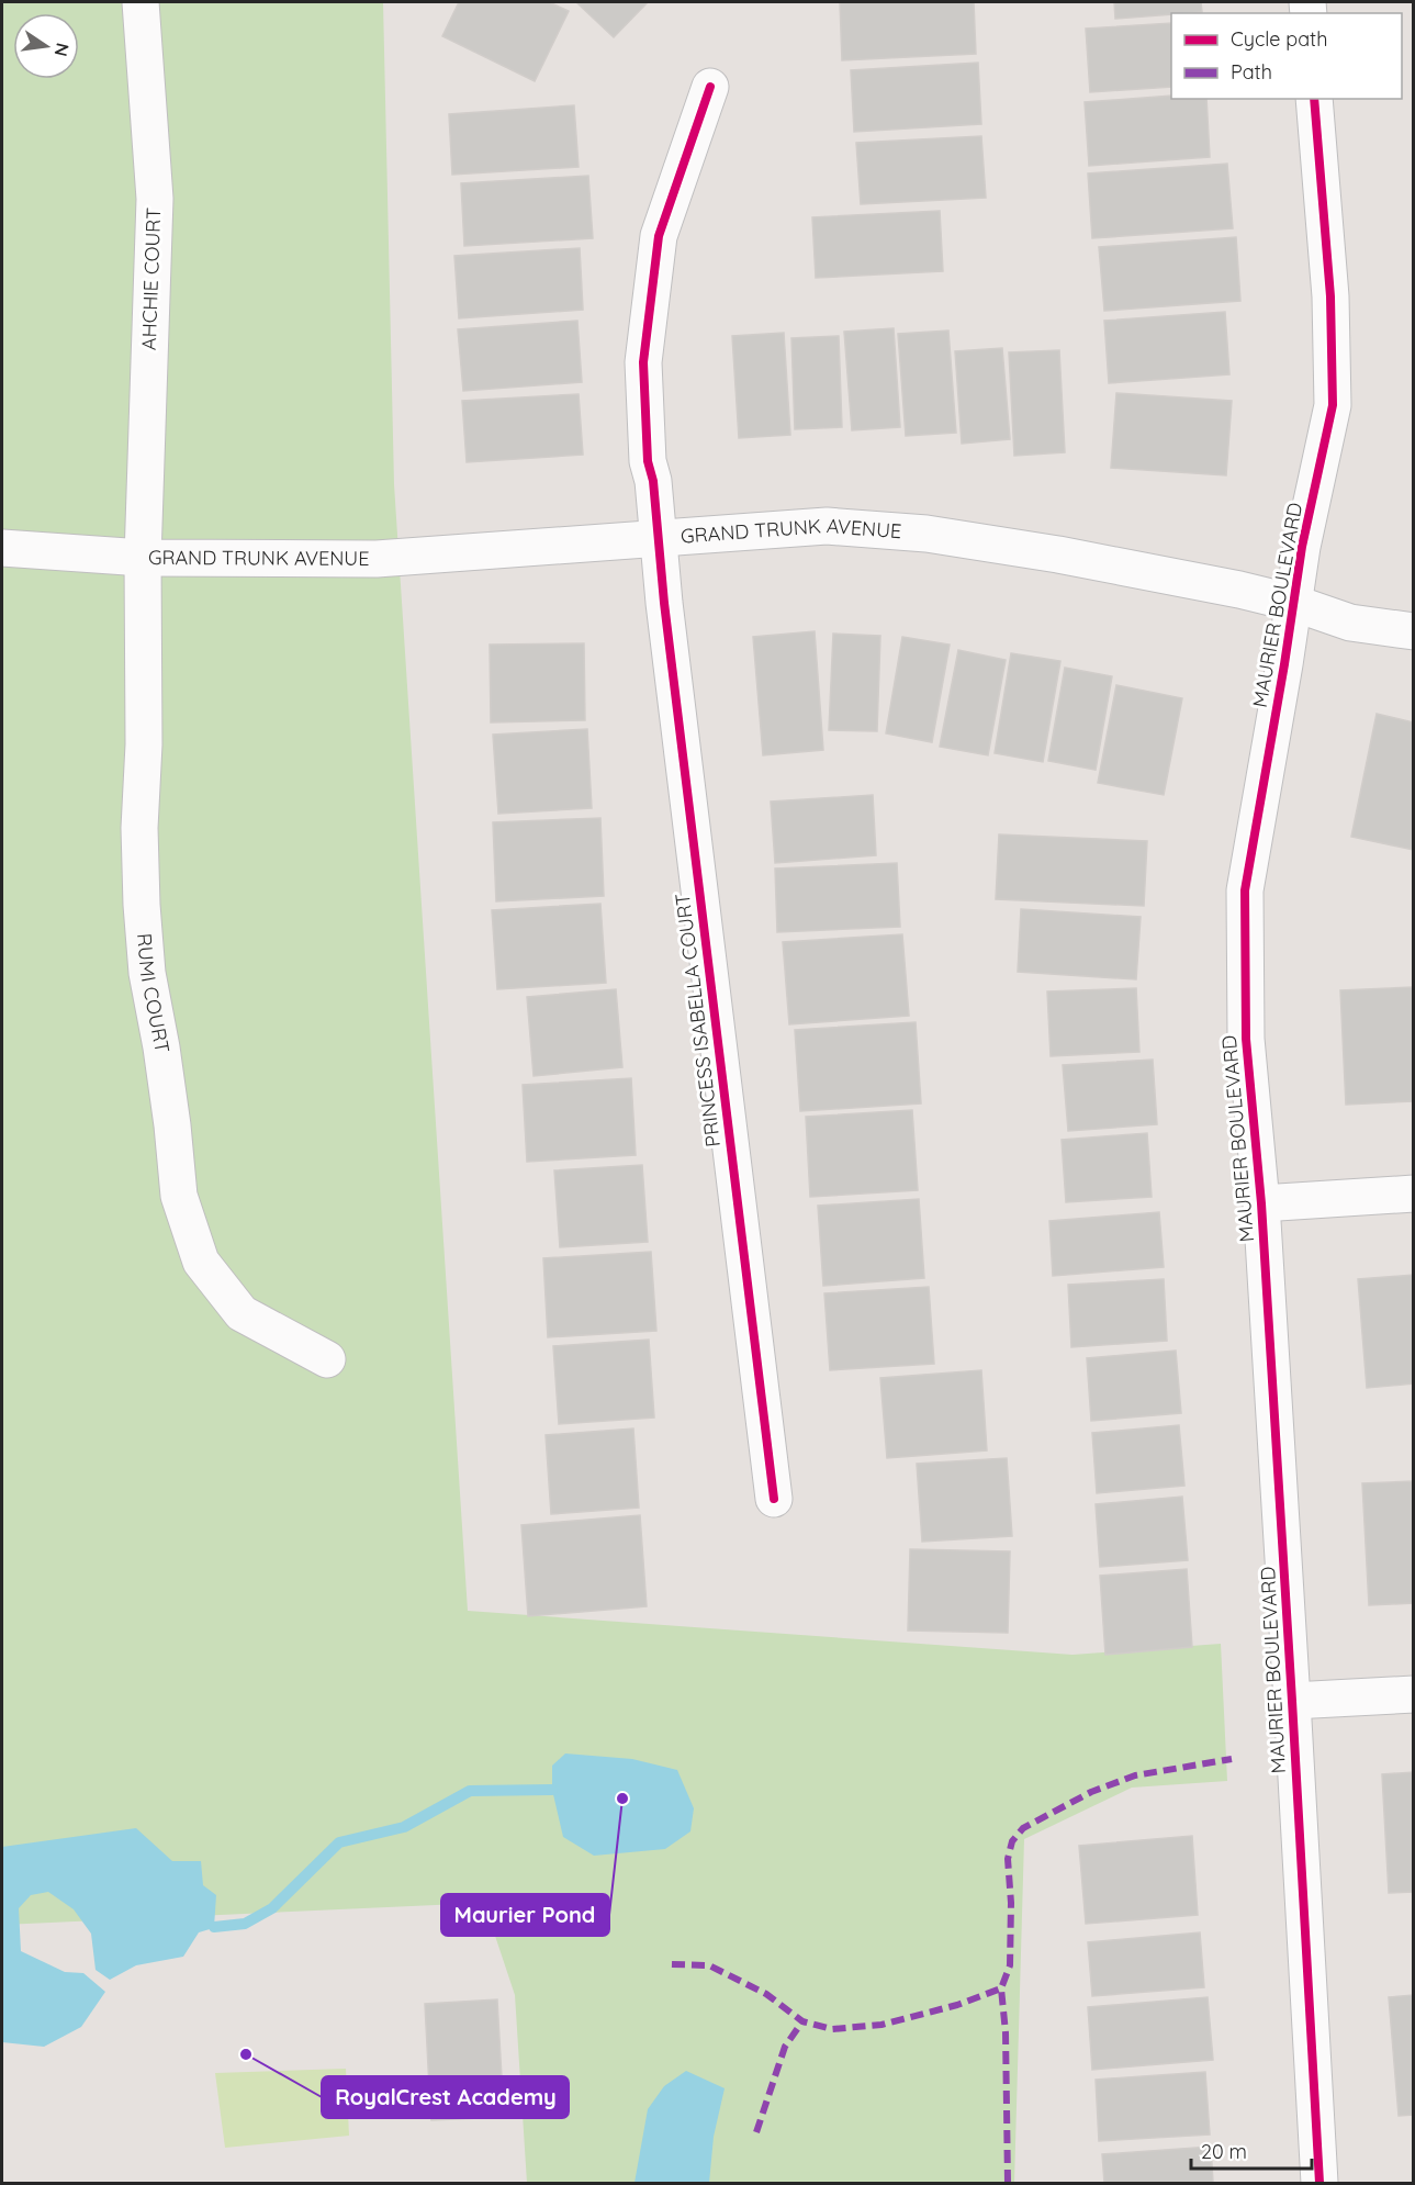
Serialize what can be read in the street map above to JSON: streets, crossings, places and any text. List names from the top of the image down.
{
  "streets": {
    "street": [
      "AHCHIE COURT",
      "GRAND TRUNK AVENUE",
      "MAURIER BOULEVARD",
      "RUMI COURT",
      "PRINCESS ISABELLA COURT"
    ]
  },
  "crossings": [
    ["AHCHIE COURT", "GRAND TRUNK AVENUE"],
    ["AHCHIE COURT", "RUMI COURT"],
    ["GRAND TRUNK AVENUE", "MAURIER BOULEVARD"],
    ["GRAND TRUNK AVENUE", "RUMI COURT"],
    ["GRAND TRUNK AVENUE", "PRINCESS ISABELLA COURT"]
  ],
  "places": ["Maurier Pond", "RoyalCrest Academy"],
  "legend": ["Cycle path", "Path"],
  "scale_bar": "20 m",
  "north": "right"
}
